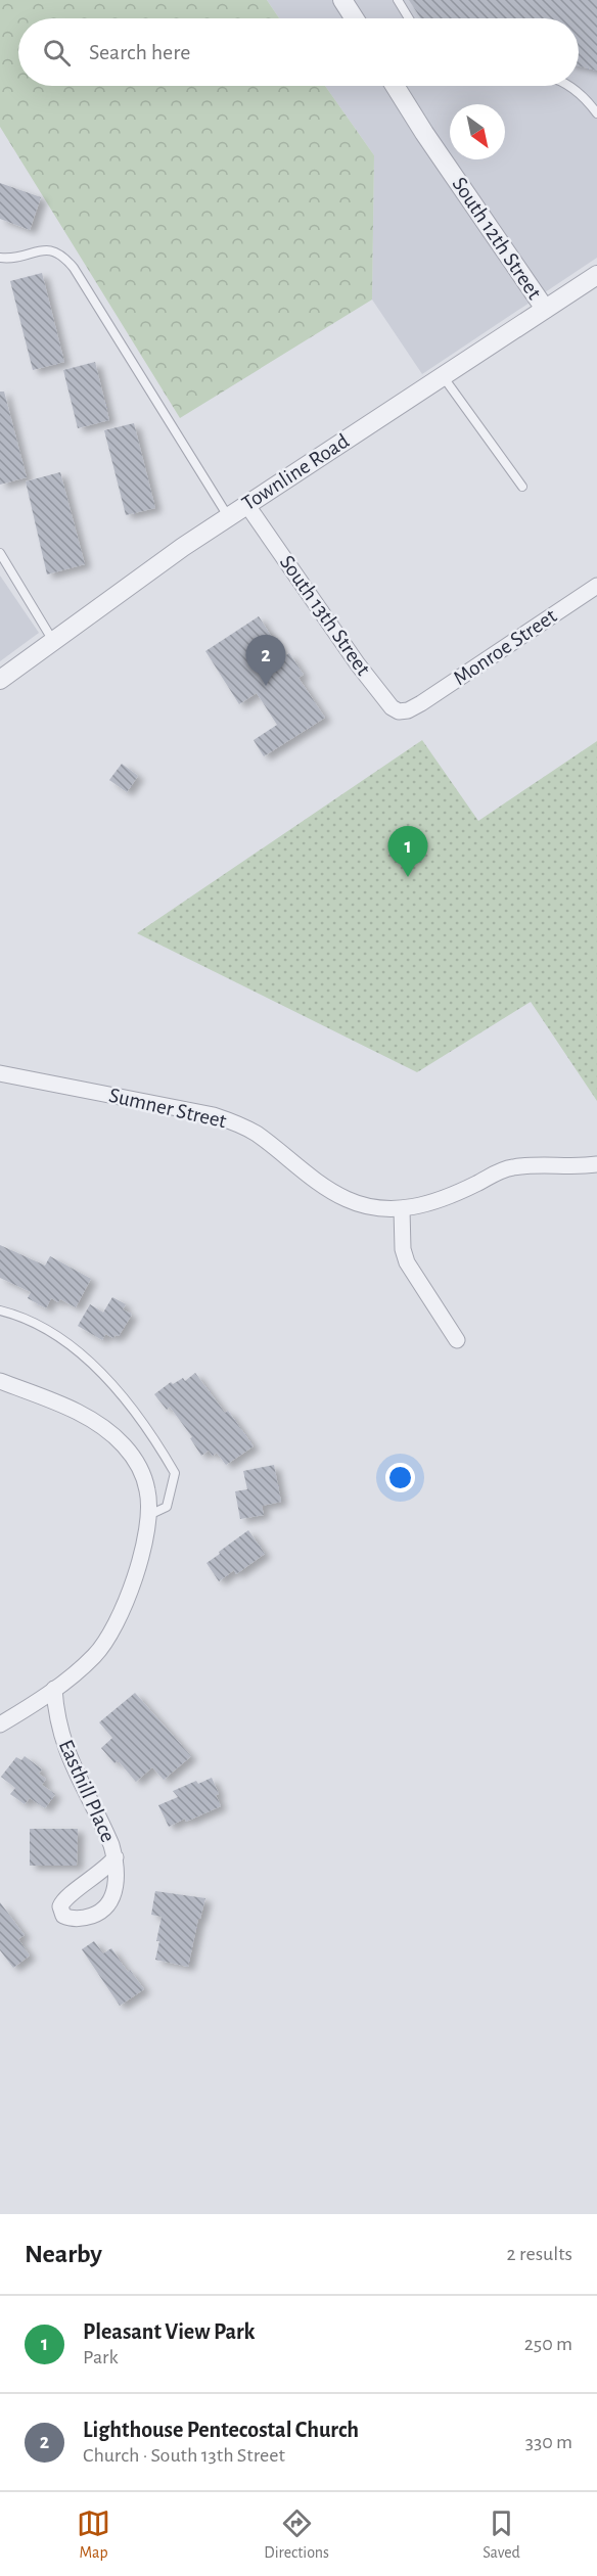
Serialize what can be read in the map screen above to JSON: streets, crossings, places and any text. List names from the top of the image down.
{
  "streets": {
    "street": [
      "South 12th Street",
      "Townline Road",
      "South 13th Street",
      "Monroe Street",
      "Sumner Street",
      "Easthill Place"
    ]
  },
  "crossings": [
    ["South 12th Street", "Townline Road"],
    ["Townline Road", "South 13th Street"],
    ["South 13th Street", "Monroe Street"]
  ],
  "north": "bottom right",
  "page": {
    "search": "Search here",
    "pins": ["2", "1"],
    "heading": ["Nearby", "2 results"],
    "list": [
      {
        "mark": "1",
        "name": "Pleasant View Park",
        "note": "Park",
        "value": "250 m"
      },
      {
        "mark": "2",
        "name": "Lighthouse Pentecostal Church",
        "note": "Church · South 13th Street",
        "value": "330 m"
      }
    ],
    "nav": ["Map", "Directions", "Saved"]
  }
}
